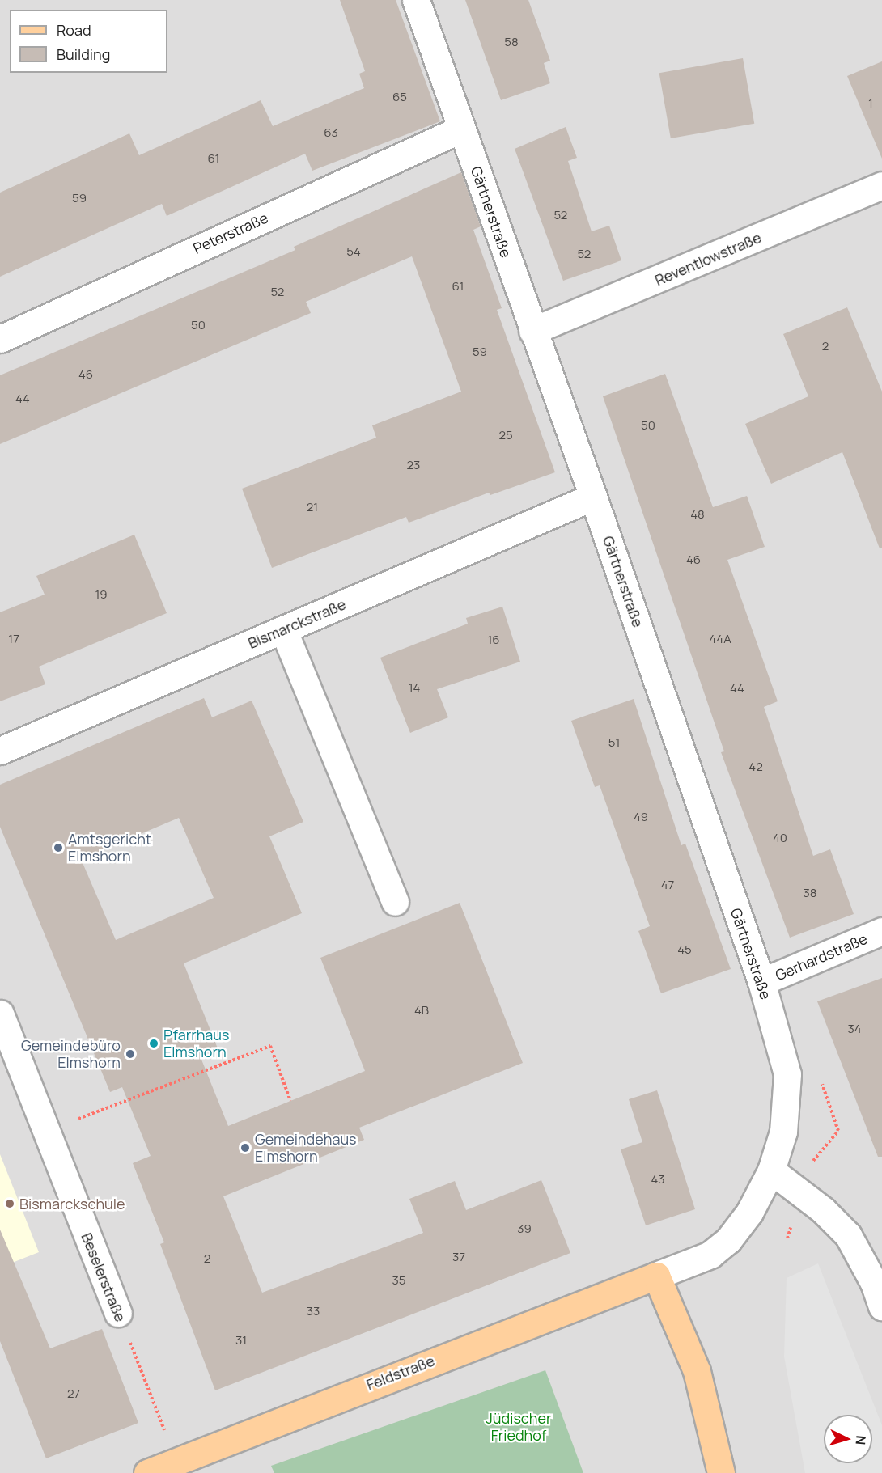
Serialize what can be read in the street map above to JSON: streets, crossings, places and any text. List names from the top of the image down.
{
  "streets": {
    "main road": ["Feldstraße"],
    "street": [
      "Gärtnerstraße",
      "Peterstraße",
      "Reventlowstraße",
      "Bismarckstraße",
      "Gerhardstraße",
      "Beselerstraße"
    ]
  },
  "crossings": [
    ["Gärtnerstraße", "Peterstraße"],
    ["Gärtnerstraße", "Reventlowstraße"],
    ["Gärtnerstraße", "Bismarckstraße"],
    ["Gärtnerstraße", "Gerhardstraße"],
    ["Gärtnerstraße", "Feldstraße"]
  ],
  "parks": ["Jüdischer Friedhof"],
  "places": [
    "Amtsgericht Elmshorn",
    "Pfarrhaus Elmshorn",
    "Gemeindebüro Elmshorn",
    "Gemeindehaus Elmshorn",
    "Bismarckschule"
  ],
  "house_numbers": [
    "58",
    "65",
    "1",
    "63",
    "61",
    "59",
    "52",
    "54",
    "52",
    "61",
    "52",
    "50",
    "2",
    "59",
    "46",
    "44",
    "50",
    "25",
    "23",
    "21",
    "48",
    "46",
    "19",
    "17",
    "44A",
    "16",
    "14",
    "44",
    "51",
    "42",
    "49",
    "40",
    "47",
    "38",
    "45",
    "4B",
    "34",
    "43",
    "39",
    "37",
    "2",
    "35",
    "33",
    "31",
    "27"
  ],
  "legend": ["Road", "Building"],
  "north": "right"
}
